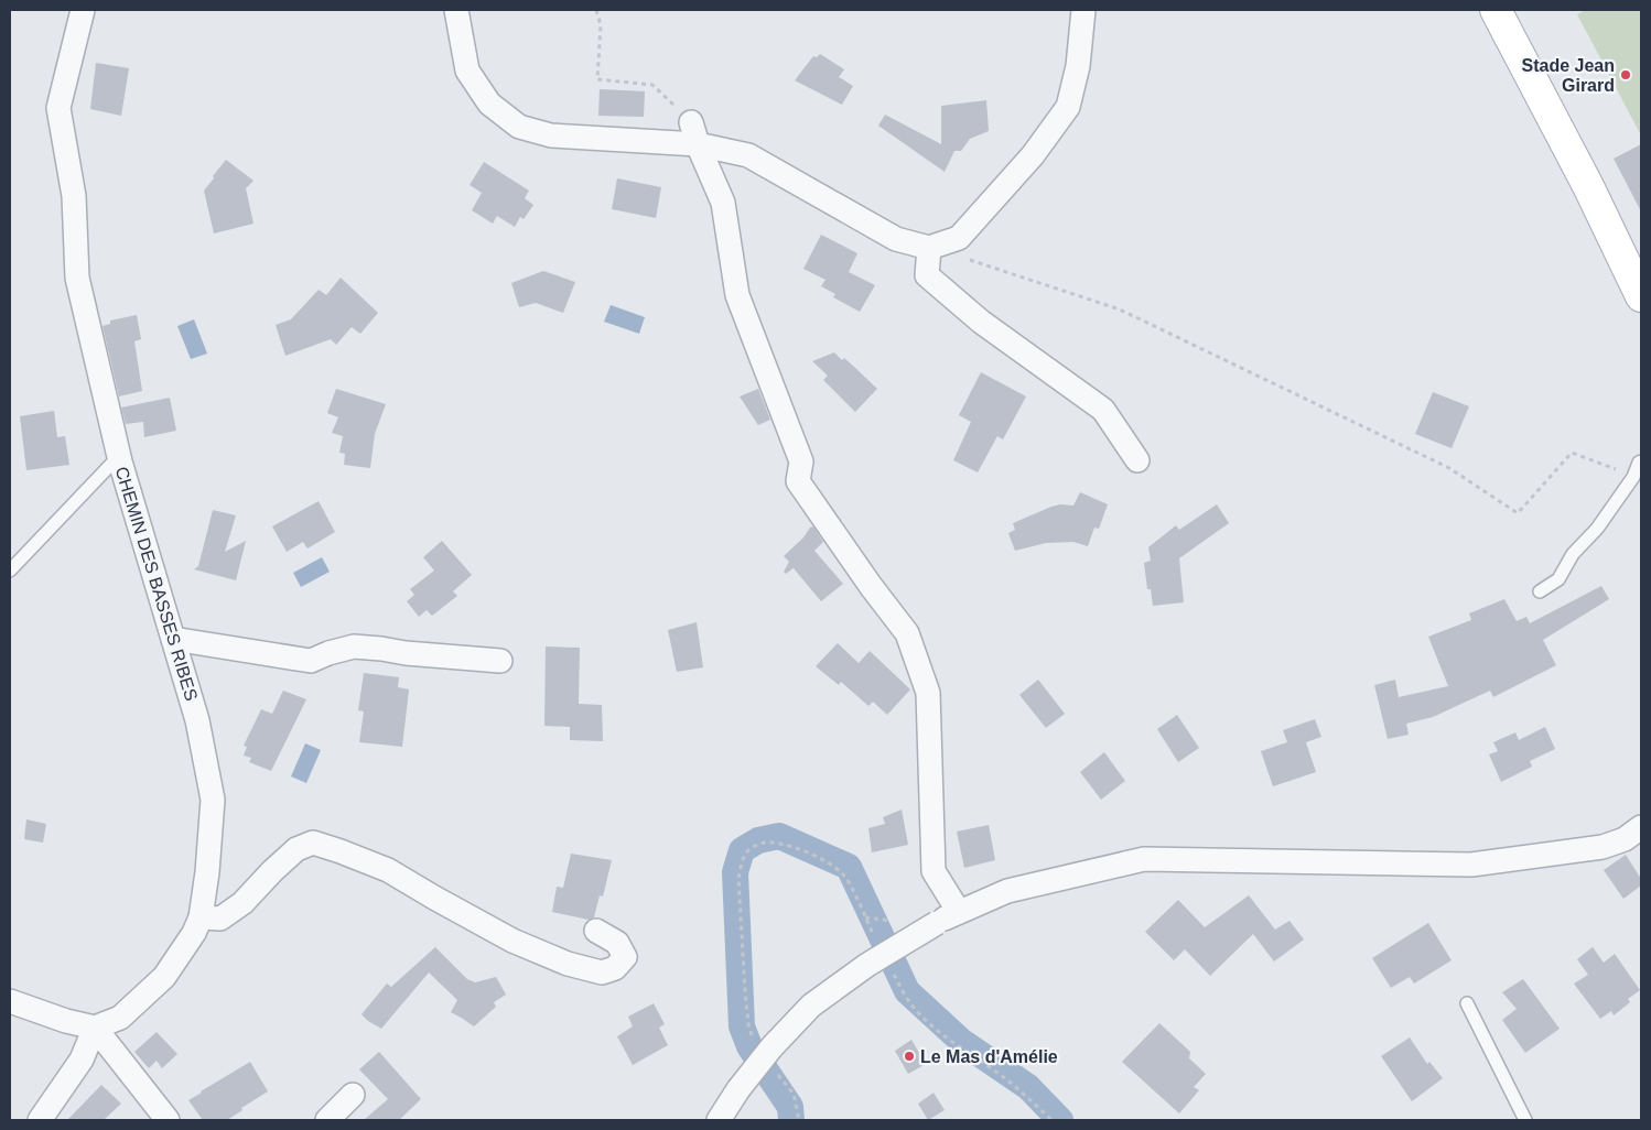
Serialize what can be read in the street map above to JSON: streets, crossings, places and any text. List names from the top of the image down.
{
  "streets": {
    "street": ["CHEMIN DES BASSES RIBES"]
  },
  "places": ["Stade Jean Girard", "Le Mas d'Amélie"]
}
